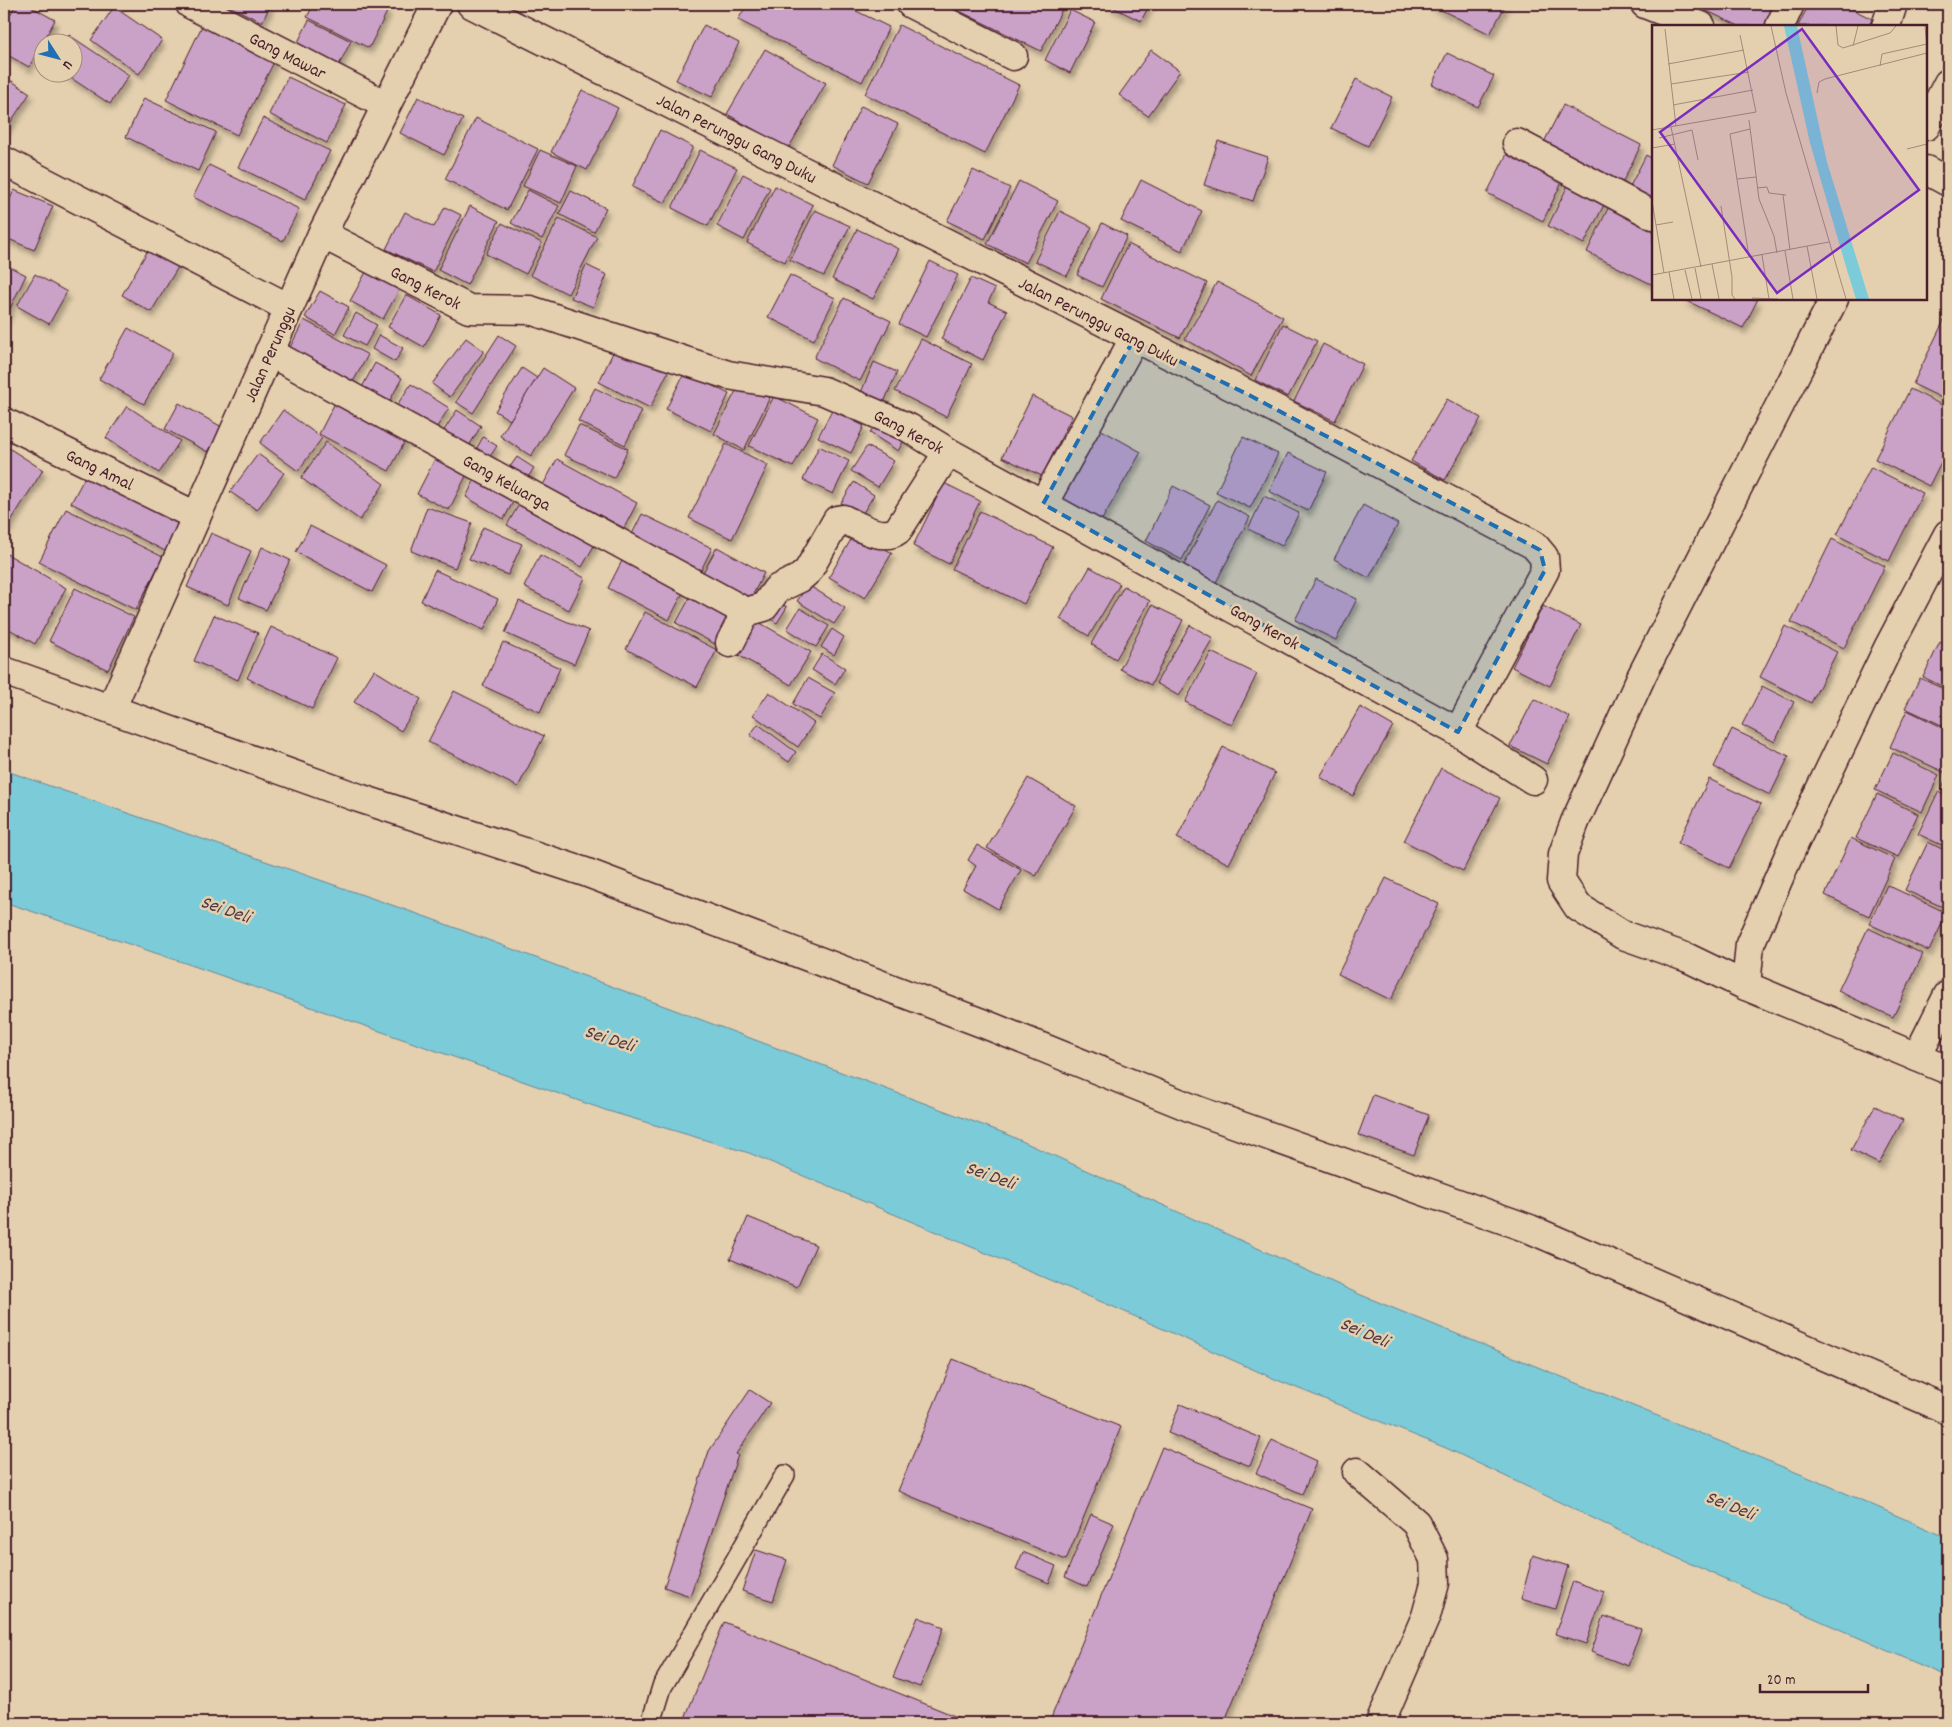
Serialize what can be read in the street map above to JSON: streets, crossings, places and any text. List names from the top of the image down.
{
  "streets": {
    "street": [
      "Gang Mawar",
      "Jalan Perunggu Gang Duku",
      "Gang Kerok",
      "Jalan Perunggu",
      "Gang Amal",
      "Gang Keluarga"
    ]
  },
  "crossings": [
    ["Gang Mawar", "Jalan Perunggu"],
    ["Jalan Perunggu Gang Duku", "Gang Kerok"],
    ["Gang Kerok", "Jalan Perunggu"],
    ["Jalan Perunggu", "Gang Amal"],
    ["Jalan Perunggu", "Gang Keluarga"]
  ],
  "water": ["Sei Deli"],
  "scale_bar": "20 m",
  "north": "bottom right"
}
